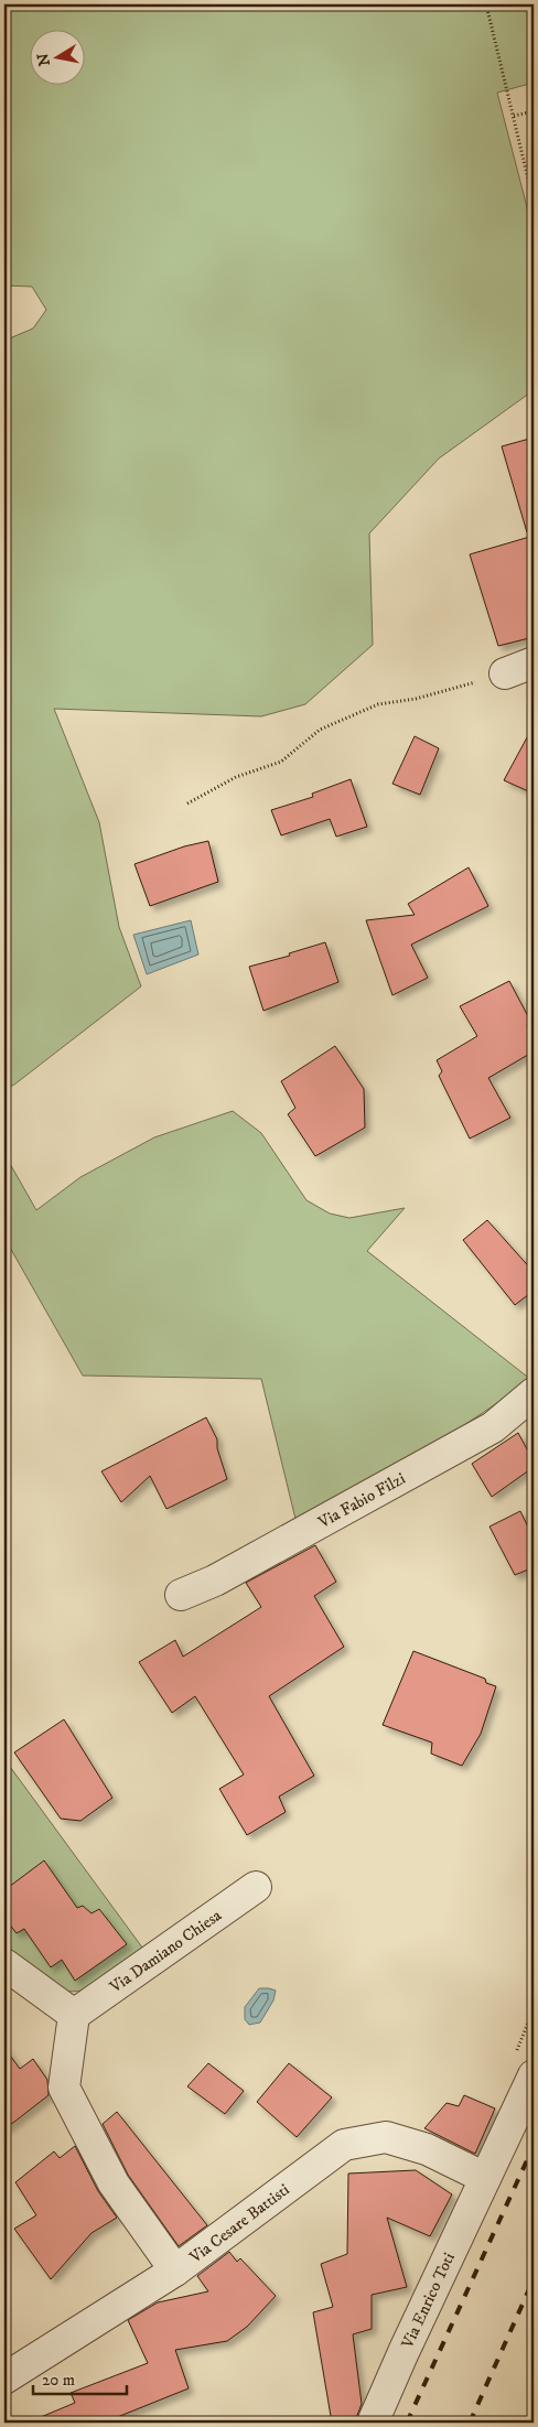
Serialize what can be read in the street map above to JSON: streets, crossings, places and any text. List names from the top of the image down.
{
  "streets": {
    "street": [
      "Via Fabio Filzi",
      "Via Damiano Chiesa",
      "Via Cesare Battisti",
      "Via Enrico Toti"
    ]
  },
  "crossings": [
    ["Via Cesare Battisti", "Via Enrico Toti"]
  ],
  "scale_bar": "20 m",
  "north": "left"
}
